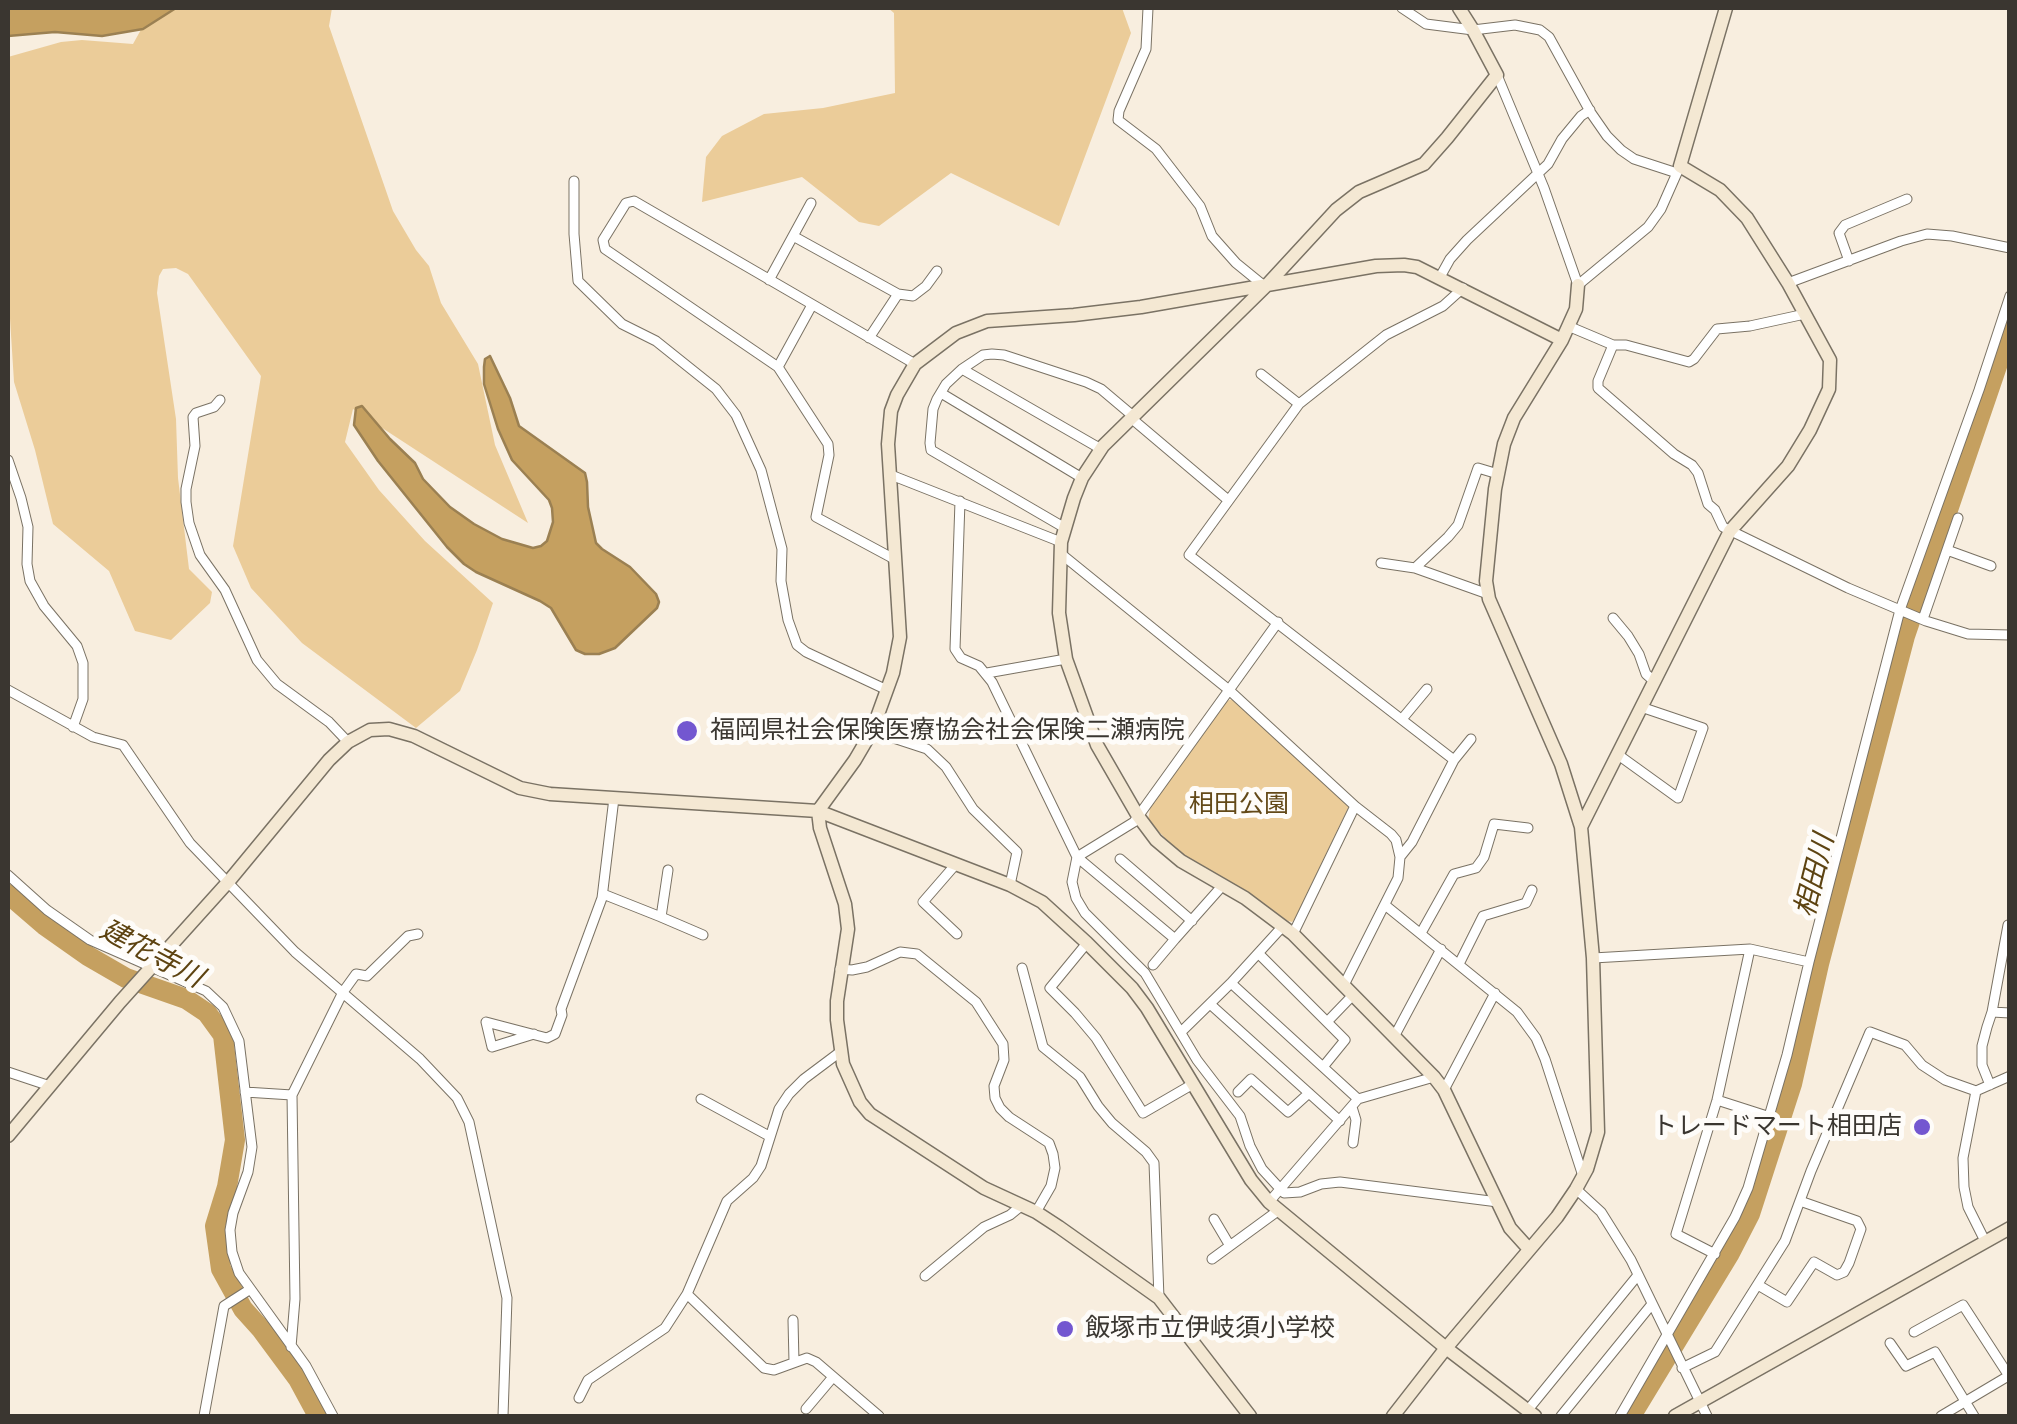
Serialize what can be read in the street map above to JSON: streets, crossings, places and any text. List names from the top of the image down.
{
  "water": ["相田川", "建花寺川"],
  "parks": ["相田公園"],
  "places": ["福岡県社会保険医療協会社会保険二瀬病院", "トレードマート相田店", "飯塚市立伊岐須小学校"]
}
